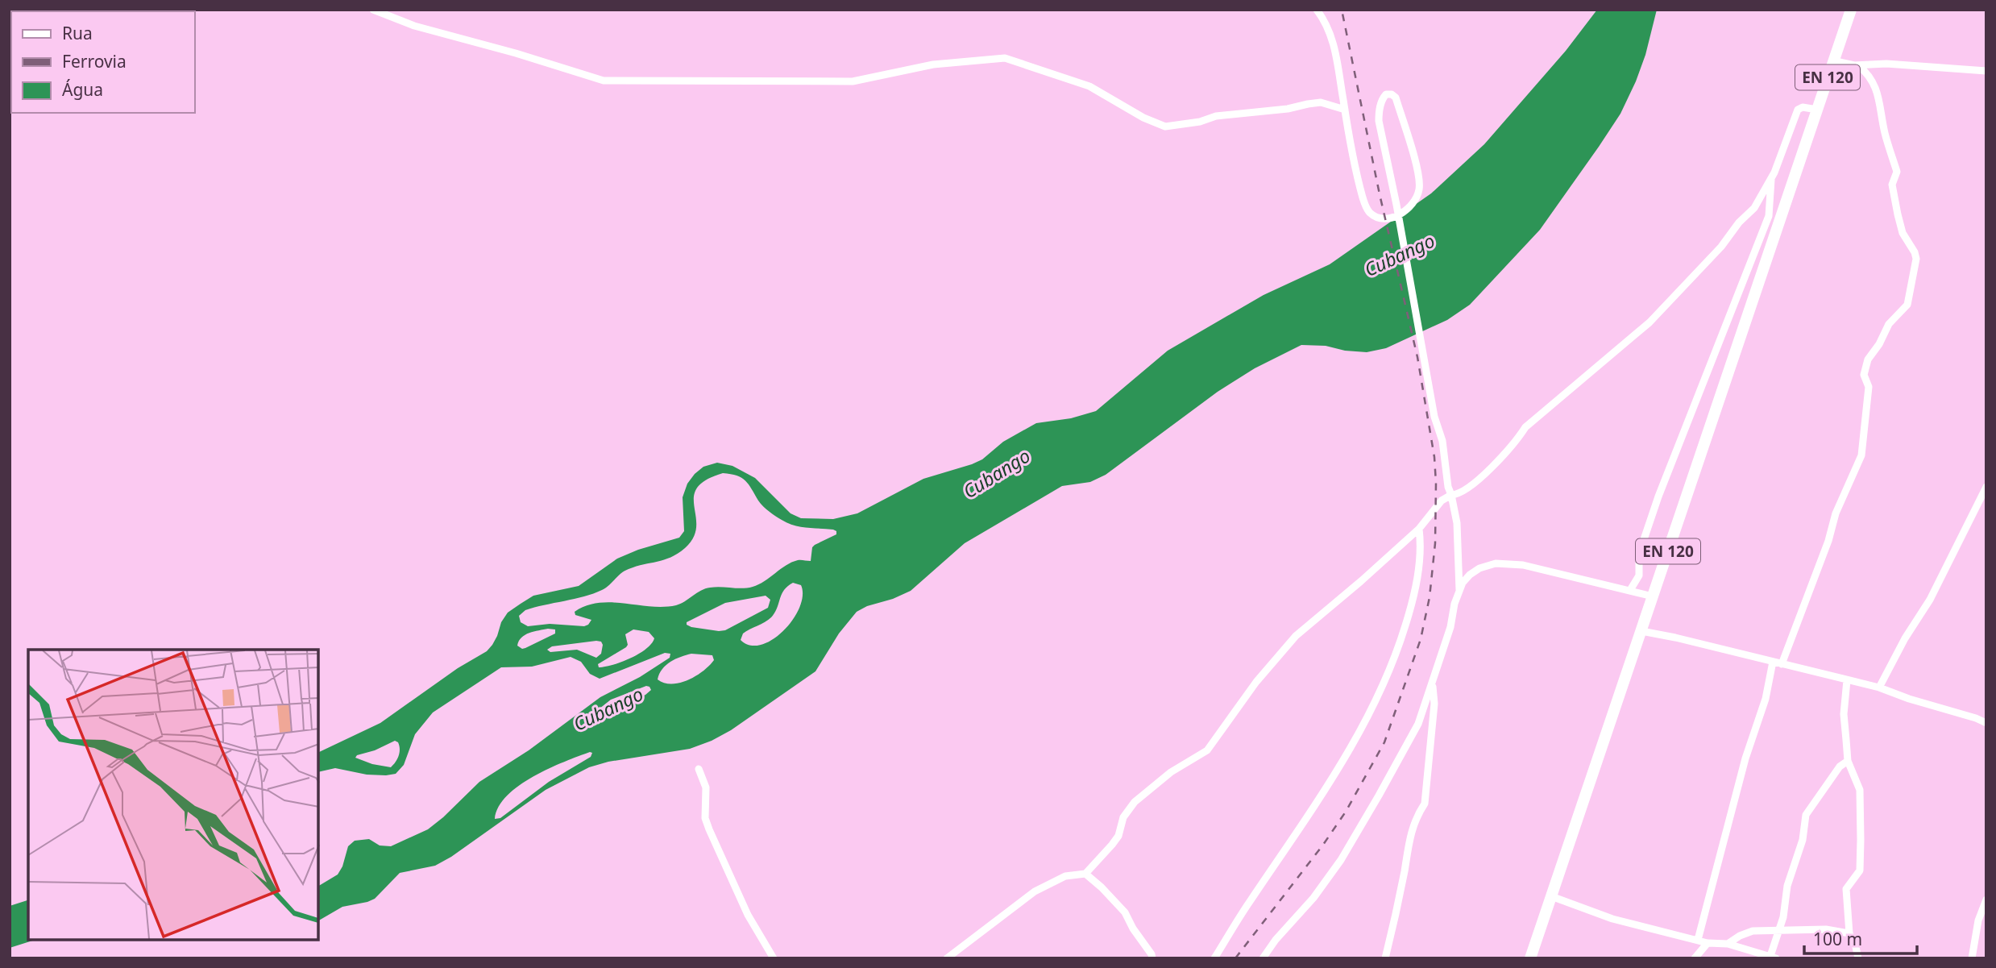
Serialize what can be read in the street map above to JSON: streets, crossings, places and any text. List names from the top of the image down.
{
  "streets": {
    "main road": ["EN 120"]
  },
  "water": ["Cubango"],
  "legend": ["Rua", "Ferrovia", "Água"],
  "scale_bar": "100 m"
}
